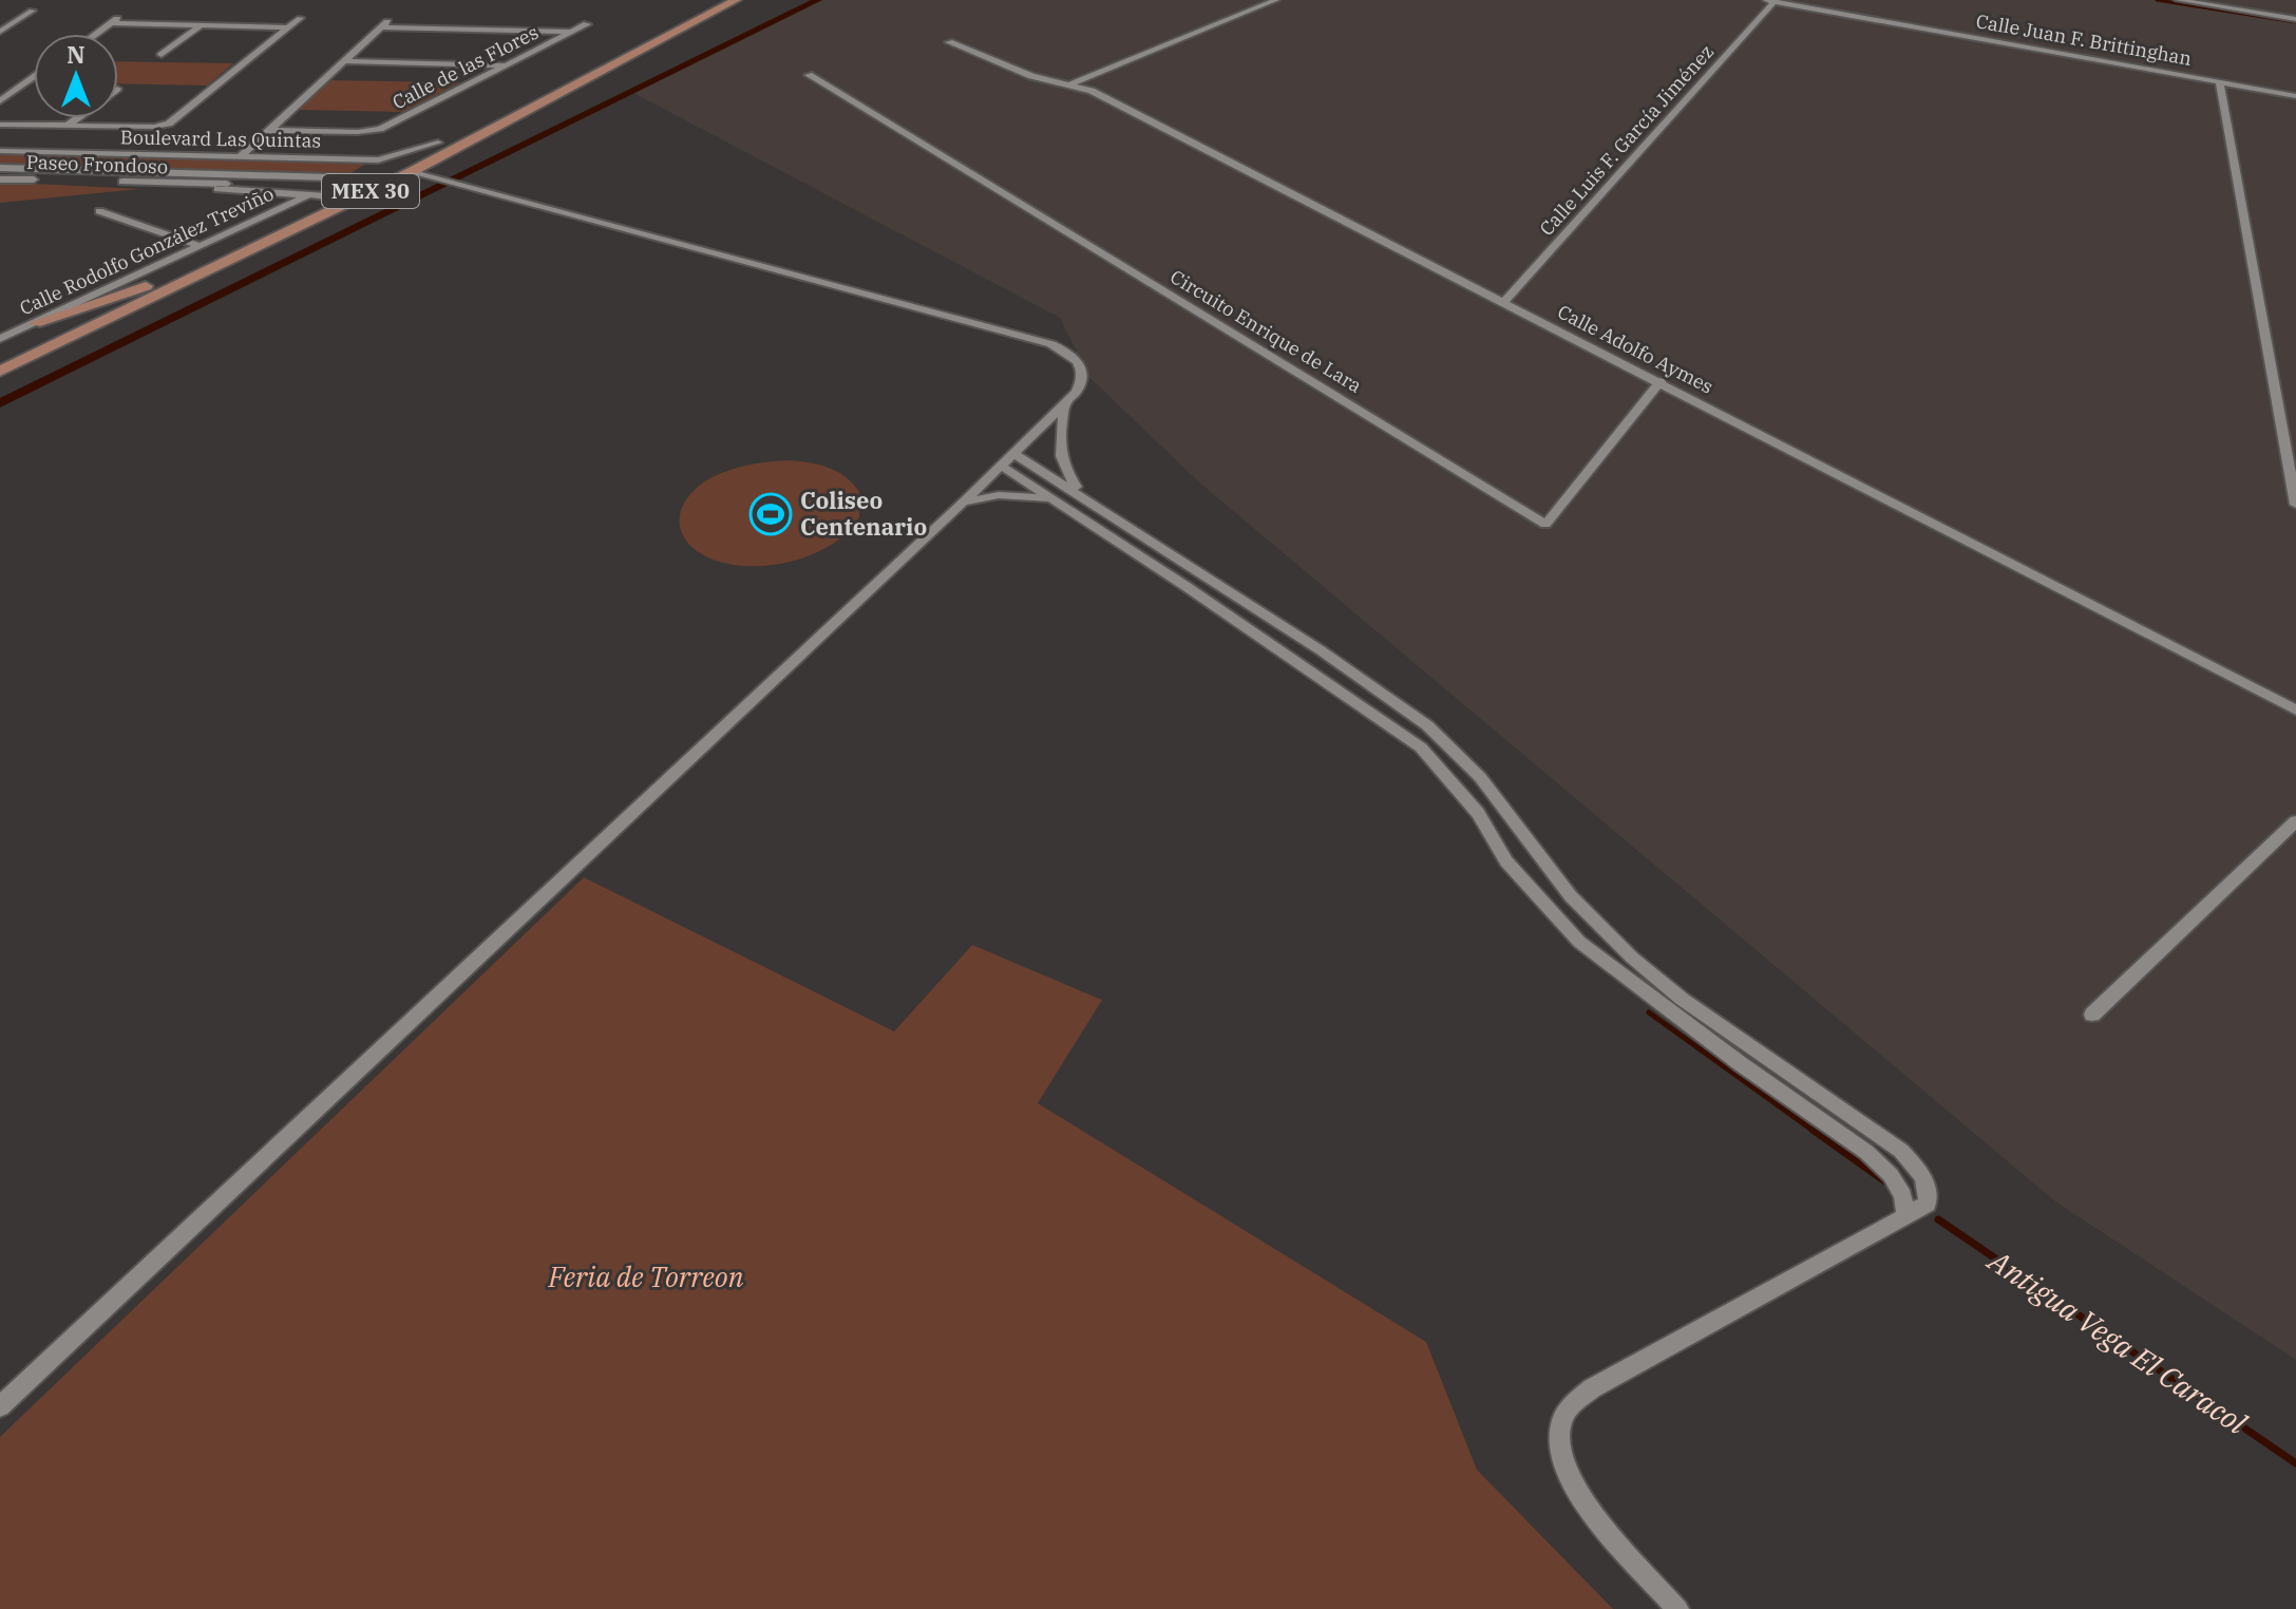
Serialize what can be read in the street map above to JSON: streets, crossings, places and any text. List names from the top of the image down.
{
  "streets": {
    "main road": ["MEX 30"],
    "street": [
      "Calle Juan F. Brittinghan",
      "Calle de las Flores",
      "Boulevard Las Quintas",
      "Calle Luis F. García Jiménez",
      "Paseo Frondoso",
      "Calle Rodolfo González Treviño",
      "Circuito Enrique de Lara",
      "Calle Adolfo Aymes"
    ]
  },
  "crossings": [
    ["Calle Juan F. Brittinghan", "Calle Luis F. García Jiménez"],
    ["Boulevard Las Quintas", "Paseo Frondoso"],
    ["Boulevard Las Quintas", "MEX 30"],
    ["Calle Luis F. García Jiménez", "Calle Adolfo Aymes"],
    ["Paseo Frondoso", "MEX 30"],
    ["Paseo Frondoso", "Calle Rodolfo González Treviño"],
    ["Circuito Enrique de Lara", "Calle Adolfo Aymes"]
  ],
  "water": ["Antigua Vega El Caracol"],
  "parks": ["Feria de Torreon"],
  "places": {
    "sports": ["Coliseo Centenario"]
  },
  "north": "top"
}
